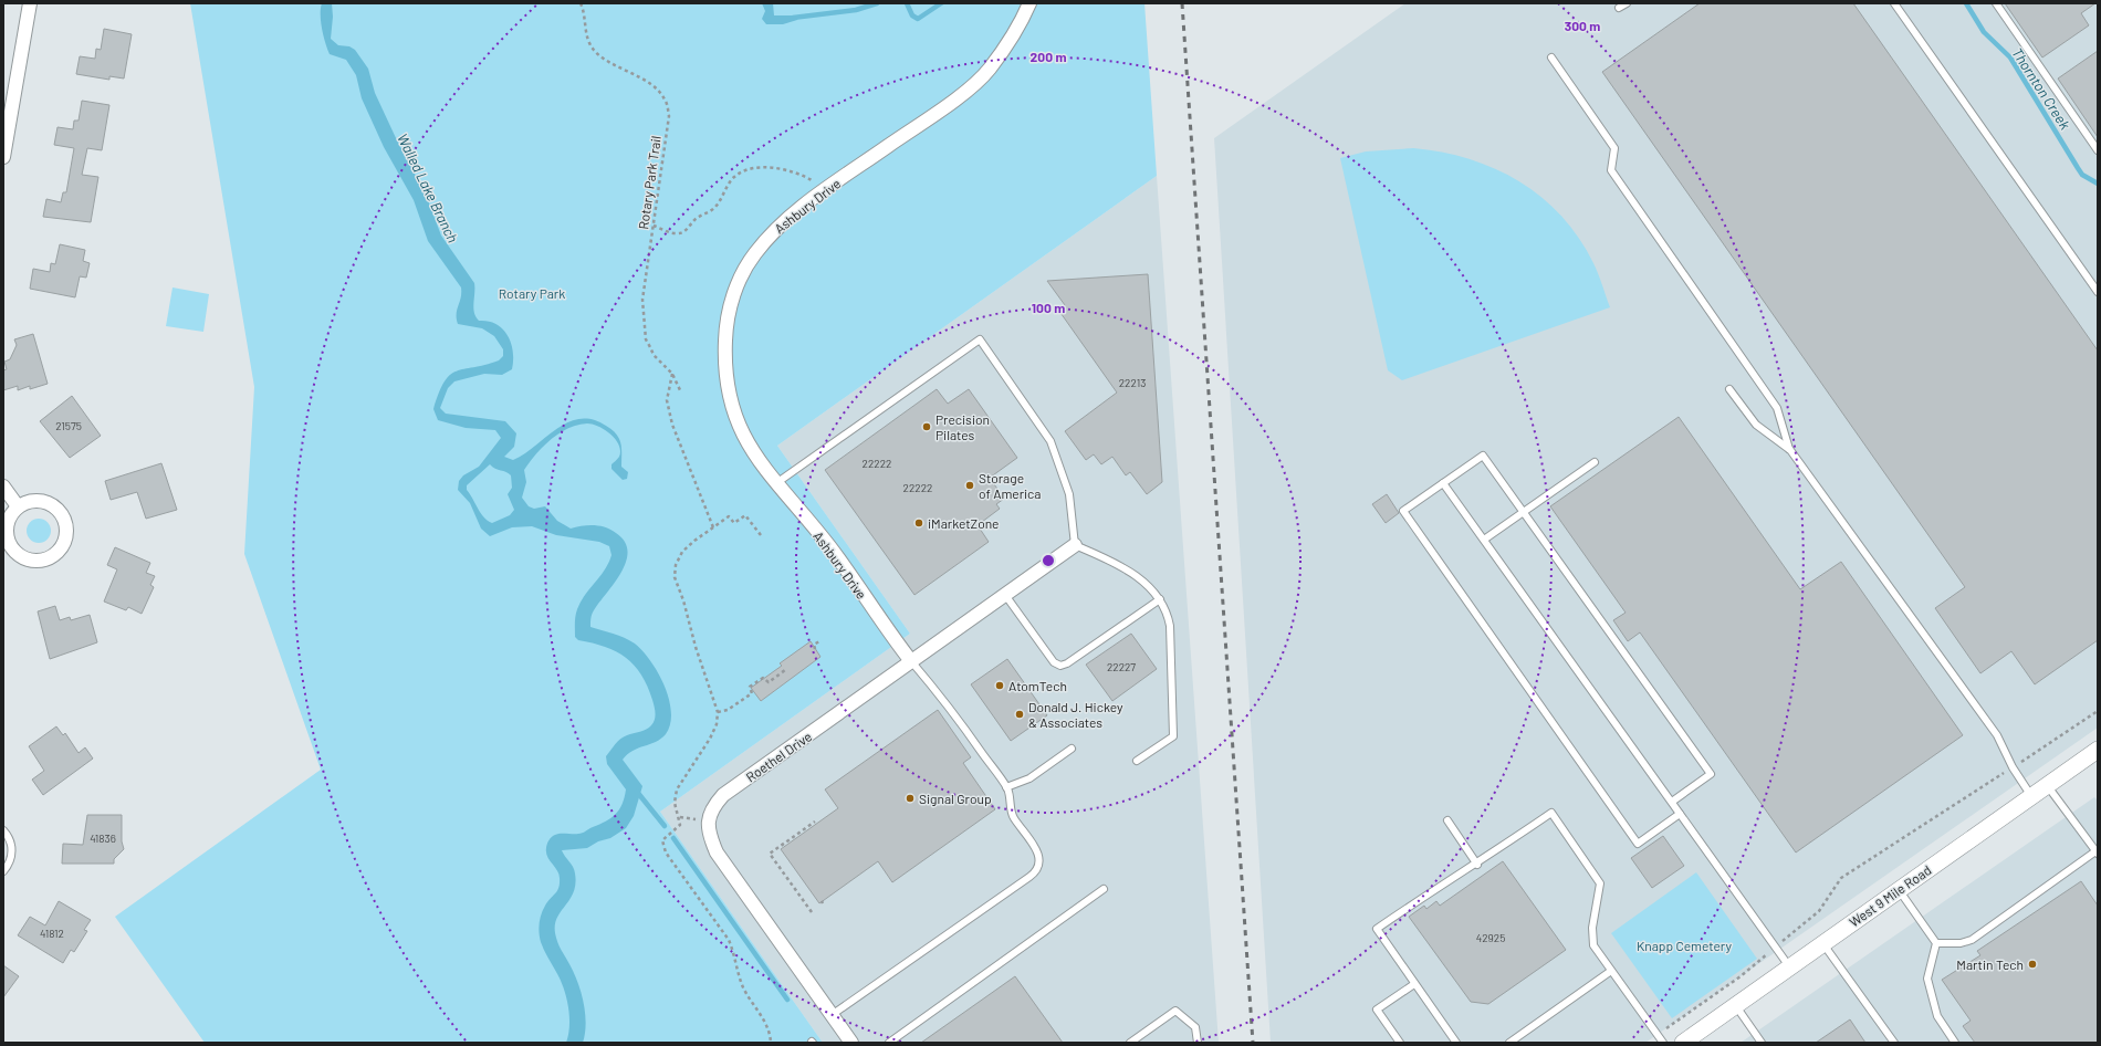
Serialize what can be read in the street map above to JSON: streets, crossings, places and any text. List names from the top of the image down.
{
  "streets": {
    "street": ["Ashbury Drive", "Roethel Drive", "West 9 Mile Road"],
    "path": ["Rotary Park Trail"]
  },
  "crossings": [
    ["Ashbury Drive", "Roethel Drive"]
  ],
  "water": ["Thornton Creek", "Walled Lake Branch"],
  "parks": ["Rotary Park", "Knapp Cemetery"],
  "places": [
    "Precision Pilates",
    "Storage of America",
    "iMarketZone",
    "AtomTech",
    "Donald J. Hickey & Associates",
    "Signal Group",
    "Martin Tech"
  ],
  "house_numbers": [
    "22213",
    "21575",
    "22222",
    "22222",
    "22227",
    "41836",
    "41812",
    "42925"
  ],
  "rings": ["300 m", "200 m", "100 m"]
}
